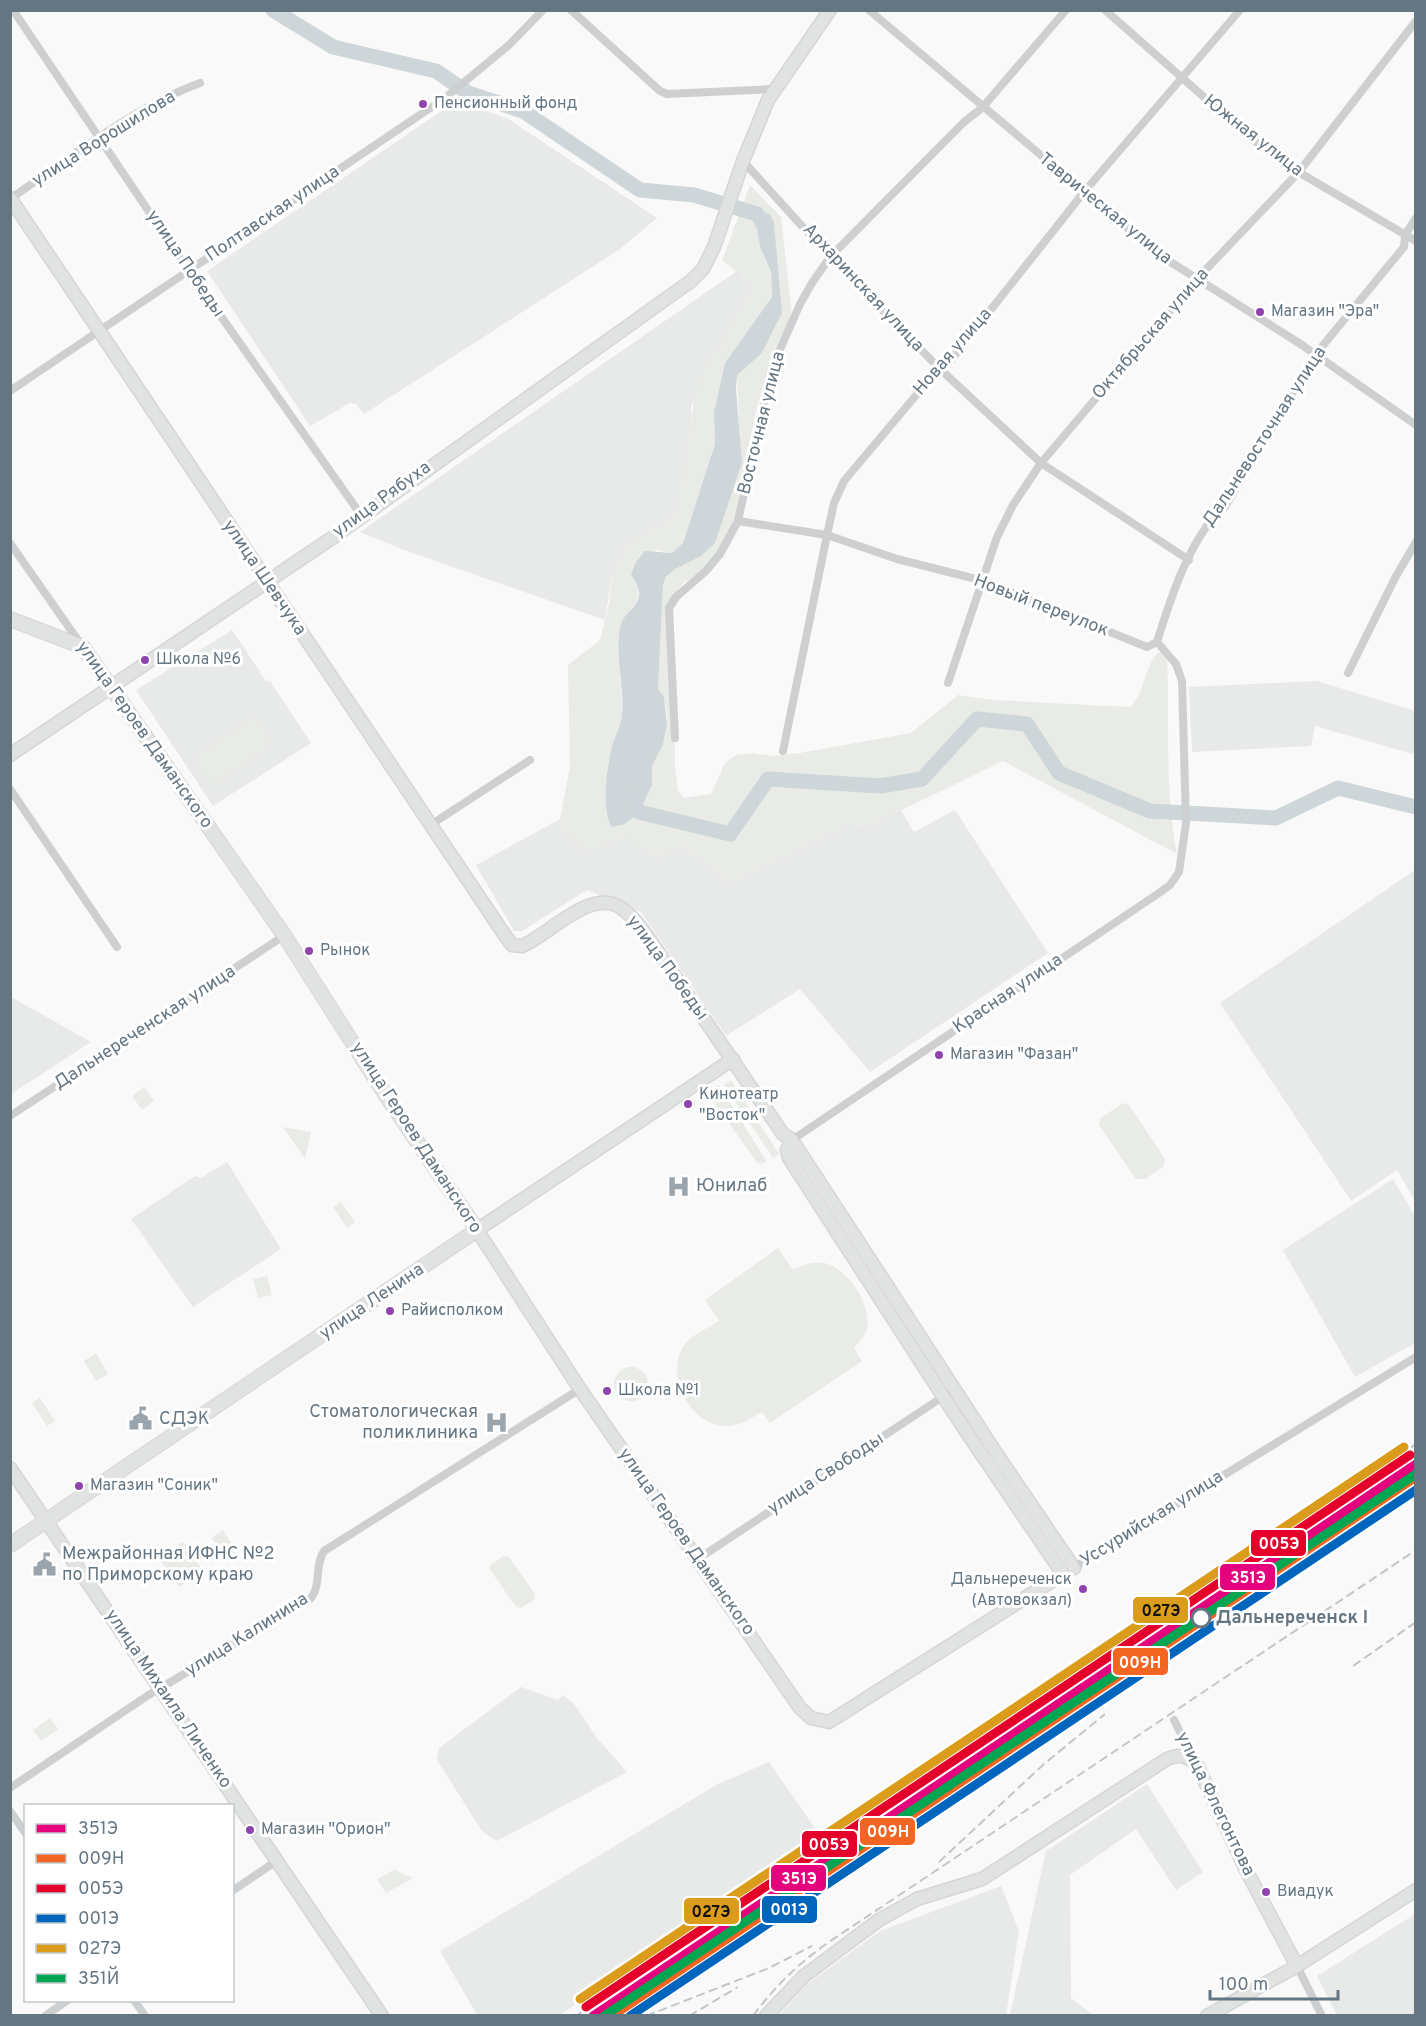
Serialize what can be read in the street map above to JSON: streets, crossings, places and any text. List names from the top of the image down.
{
  "streets": {
    "main road": [
      "улица Победы",
      "улица Рябуха",
      "улица Шевчука",
      "улица Героев Даманского",
      "улица Ленина",
      "Уссурийская улица",
      "улица Михаила Личенко",
      "улица Флегонтова"
    ],
    "street": [
      "Южная улица",
      "улица Ворошилова",
      "Таврическая улица",
      "Полтавская улица",
      "Архаринская улица",
      "Октябрьская улица",
      "Новая улица",
      "Восточная улица",
      "Дальневосточная улица",
      "Новый переулок",
      "Красная улица",
      "Дальнереченская улица",
      "улица Свободы",
      "улица Калинина"
    ]
  },
  "crossings": [
    ["Южная улица", "Октябрьская улица"],
    ["Южная улица", "Новая улица"],
    ["Южная улица", "Дальневосточная улица"],
    ["улица Ворошилова", "улица Победы"],
    ["улица Ворошилова", "улица Шевчука"],
    ["Таврическая улица", "Октябрьская улица"],
    ["Таврическая улица", "Новая улица"],
    ["Таврическая улица", "Восточная улица"],
    ["Таврическая улица", "Дальневосточная улица"],
    ["Полтавская улица", "улица Победы"],
    ["Полтавская улица", "улица Шевчука"],
    ["улица Победы", "улица Рябуха"],
    ["улица Победы", "улица Шевчука"],
    ["улица Победы", "Красная улица"],
    ["улица Победы", "улица Ленина"],
    ["улица Победы", "улица Свободы"],
    ["улица Победы", "Уссурийская улица"],
    ["Архаринская улица", "Октябрьская улица"],
    ["Архаринская улица", "Новая улица"],
    ["Архаринская улица", "Восточная улица"],
    ["Архаринская улица", "Дальневосточная улица"],
    ["Архаринская улица", "улица Рябуха"],
    ["Октябрьская улица", "Новый переулок"],
    ["Новая улица", "Новый переулок"],
    ["Восточная улица", "Новый переулок"],
    ["Дальневосточная улица", "Новый переулок"],
    ["Дальневосточная улица", "Красная улица"],
    ["улица Рябуха", "улица Шевчука"],
    ["улица Рябуха", "улица Героев Даманского"],
    ["Новый переулок", "Красная улица"],
    ["улица Героев Даманского", "улица Ленина"],
    ["улица Героев Даманского", "улица Свободы"],
    ["улица Героев Даманского", "Уссурийская улица"],
    ["улица Героев Даманского", "улица Калинина"],
    ["улица Ленина", "улица Михаила Личенко"],
    ["улица Калинина", "улица Михаила Личенко"]
  ],
  "places": {
    "other": [
      "Пенсионный фонд",
      "Магазин \"Эра\"",
      "Школа №6",
      "Рынок",
      "Магазин \"Фазан\"",
      "Кинотеатр \"Восток\"",
      "Райисполком",
      "Школа №1",
      "Магазин \"Соник\"",
      "Дальнереченск (Автовокзал)",
      "Дальнереченск I",
      "Магазин \"Орион\"",
      "Виадук"
    ],
    "hospital": ["Юнилаб", "Стоматологическая поликлиника"],
    "public building": ["СДЭК", "Межрайонная ИФНС №2 по Приморскому краю"]
  },
  "lines": [
    "transit line 027Э",
    "transit line 005Э",
    "transit line 351Э",
    "transit line 351Й",
    "transit line 009Н",
    "transit line 001Э"
  ],
  "legend": [
    "351Э",
    "009Н",
    "005Э",
    "001Э",
    "027Э",
    "351Й"
  ],
  "scale_bar": "100 m"
}
